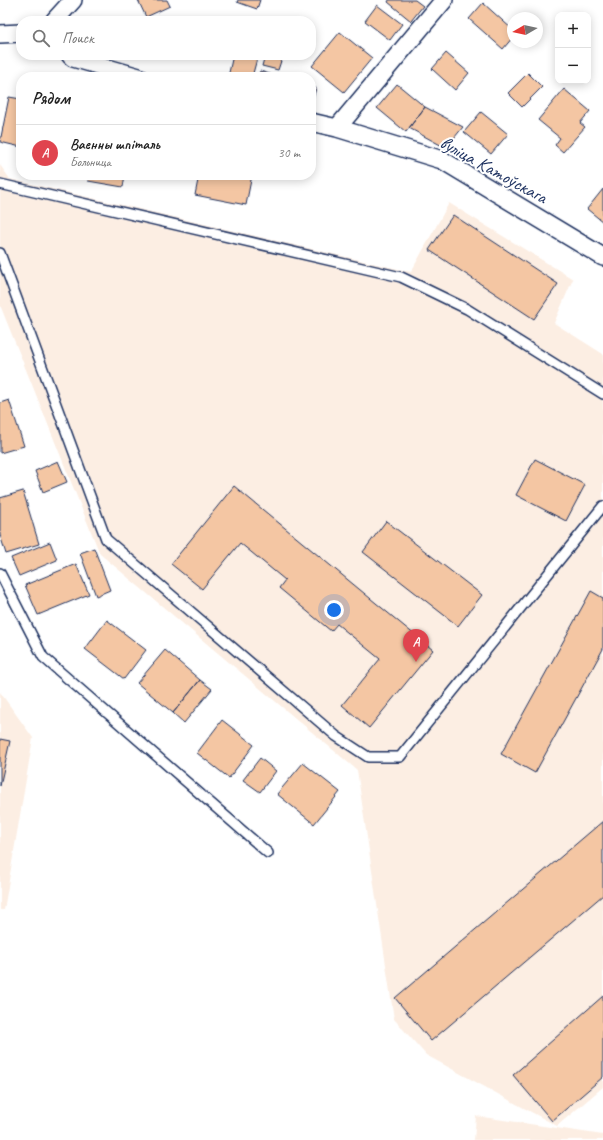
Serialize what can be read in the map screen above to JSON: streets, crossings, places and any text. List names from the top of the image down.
{
  "streets": {
    "street": ["вуліца Катоўскага"]
  },
  "north": "left",
  "page": {
    "map_buttons": ["+", "−"],
    "search": "Поиск",
    "heading": "Рядом",
    "list": [
      {
        "mark": "A",
        "name": "Ваенны шпіталь",
        "note": "Больница",
        "value": "30 m"
      }
    ],
    "pins": "A"
  }
}
